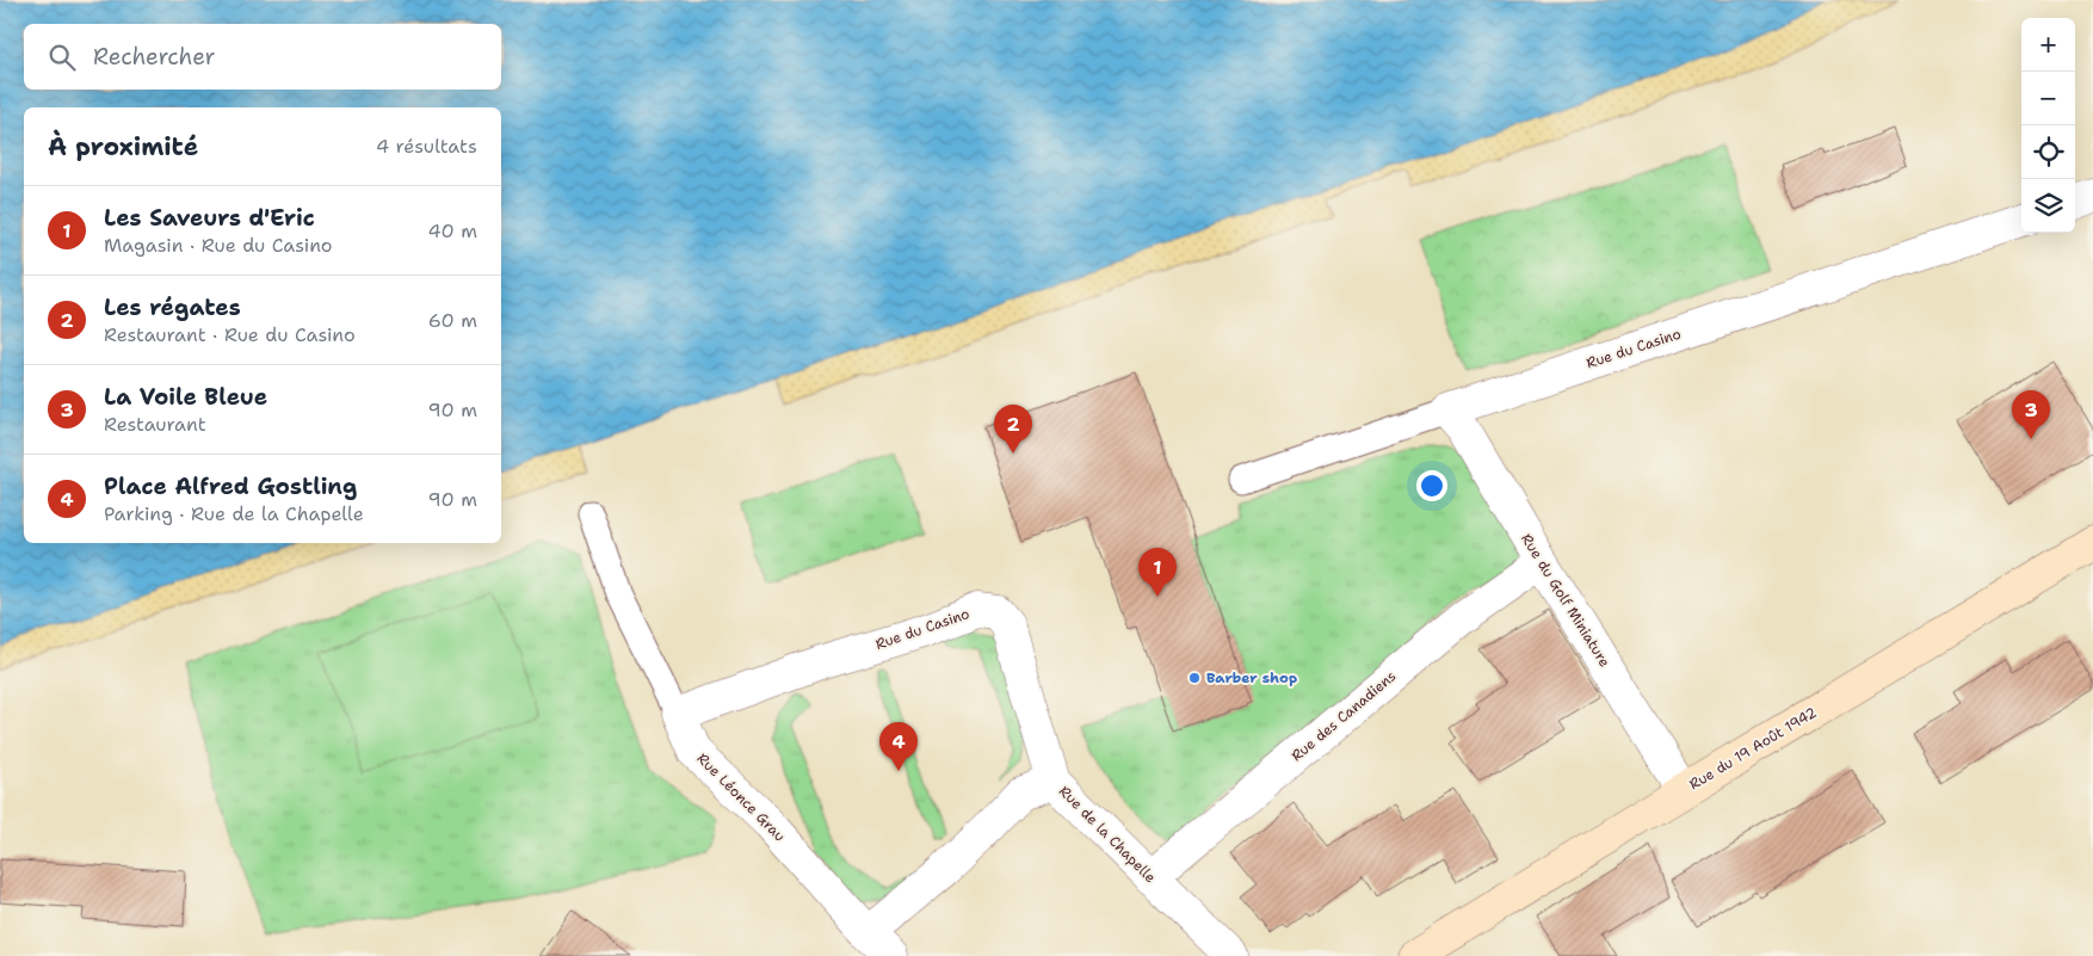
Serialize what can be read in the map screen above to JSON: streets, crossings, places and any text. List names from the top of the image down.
{
  "streets": {
    "main road": ["Rue du 19 Août 1942"],
    "street": [
      "Rue du Casino",
      "Rue du Golf Miniature",
      "Rue des Canadiens",
      "Rue Léonce Grau",
      "Rue de la Chapelle"
    ]
  },
  "crossings": [
    ["Rue du Casino", "Rue du Golf Miniature"],
    ["Rue du Casino", "Rue Léonce Grau"],
    ["Rue du Casino", "Rue de la Chapelle"],
    ["Rue du Golf Miniature", "Rue des Canadiens"],
    ["Rue du Golf Miniature", "Rue du 19 Août 1942"],
    ["Rue des Canadiens", "Rue de la Chapelle"],
    ["Rue Léonce Grau", "Rue de la Chapelle"]
  ],
  "places": ["Barber shop"],
  "page": {
    "map_buttons": ["+", "−"],
    "search": "Rechercher",
    "heading": ["À proximité", "4 résultats"],
    "list": [
      {
        "mark": "1",
        "name": "Les Saveurs d'Eric",
        "note": "Magasin · Rue du Casino",
        "value": "40 m"
      },
      {
        "mark": "2",
        "name": "Les régates",
        "note": "Restaurant · Rue du Casino",
        "value": "60 m"
      },
      {
        "mark": "3",
        "name": "La Voile Bleue",
        "note": "Restaurant",
        "value": "90 m"
      },
      {
        "mark": "4",
        "name": "Place Alfred Gostling",
        "note": "Parking · Rue de la Chapelle",
        "value": "90 m"
      }
    ],
    "pins": [
      "3",
      "2",
      "1",
      "4"
    ]
  }
}
